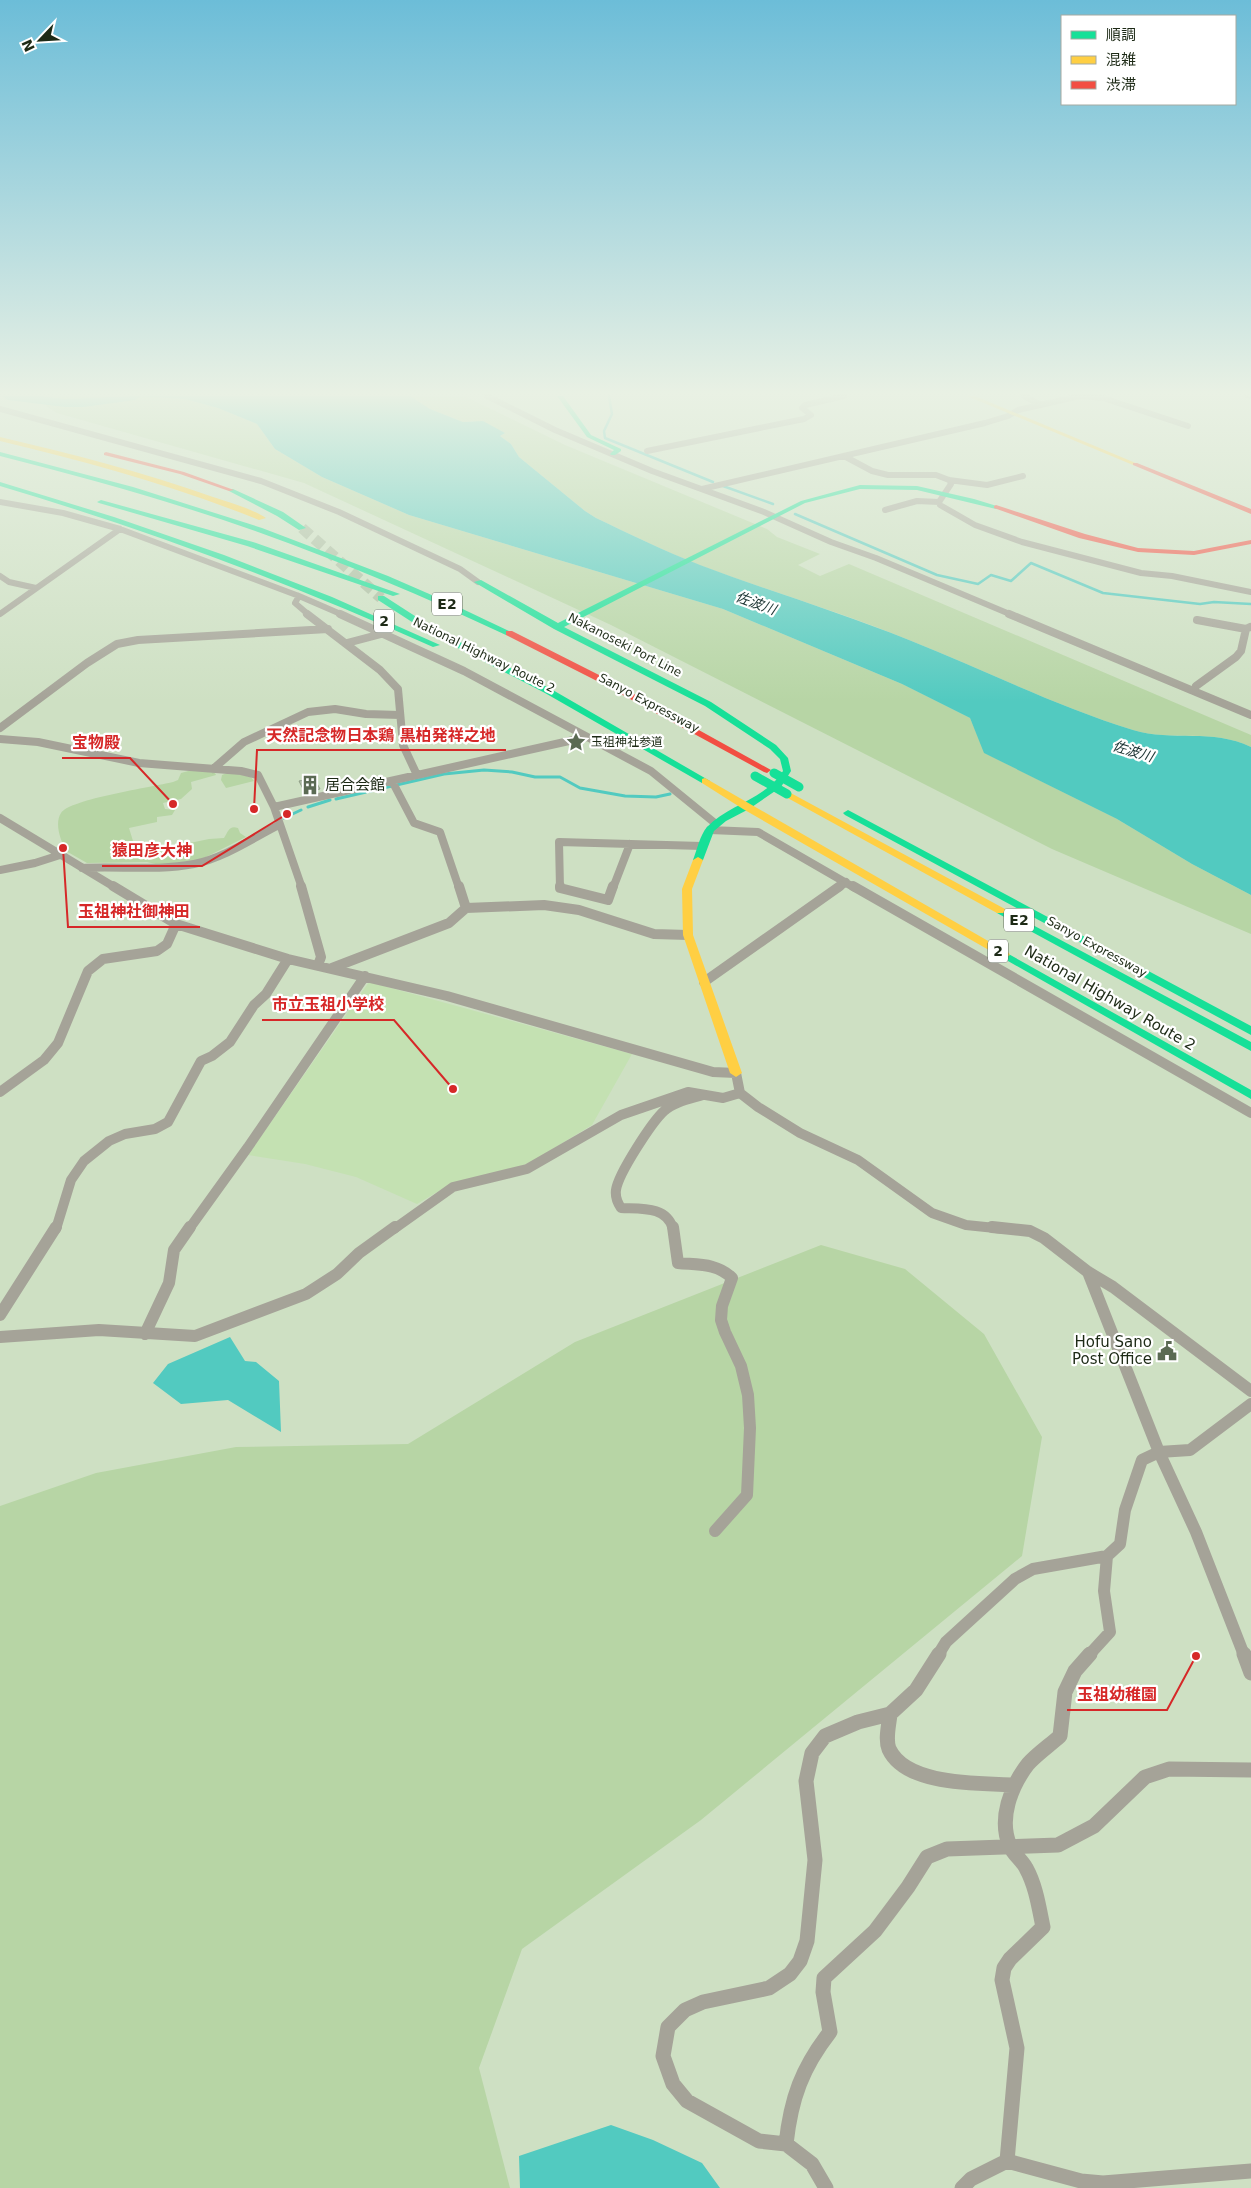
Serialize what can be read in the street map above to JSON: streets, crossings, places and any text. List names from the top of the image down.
{
  "streets": {
    "main road": [
      "E2",
      "2",
      "Nakanoseki Port Line",
      "National Highway Route 2",
      "Sanyo Expressway"
    ]
  },
  "crossings": [
    ["Nakanoseki Port Line", "National Highway Route 2"]
  ],
  "water": ["佐波川"],
  "places": {
    "place": ["玉祖神社参道"],
    "building": ["居合会館"],
    "other": [
      "宝物殿",
      "天然記念物日本鶏 黒柏発祥之地",
      "猿田彦大神",
      "玉祖神社御神田",
      "市立玉祖小学校",
      "玉祖幼稚園"
    ],
    "public building": ["Hofu Sano Post Office"]
  },
  "legend": ["順調", "混雑", "渋滞"],
  "north": "bottom left"
}
